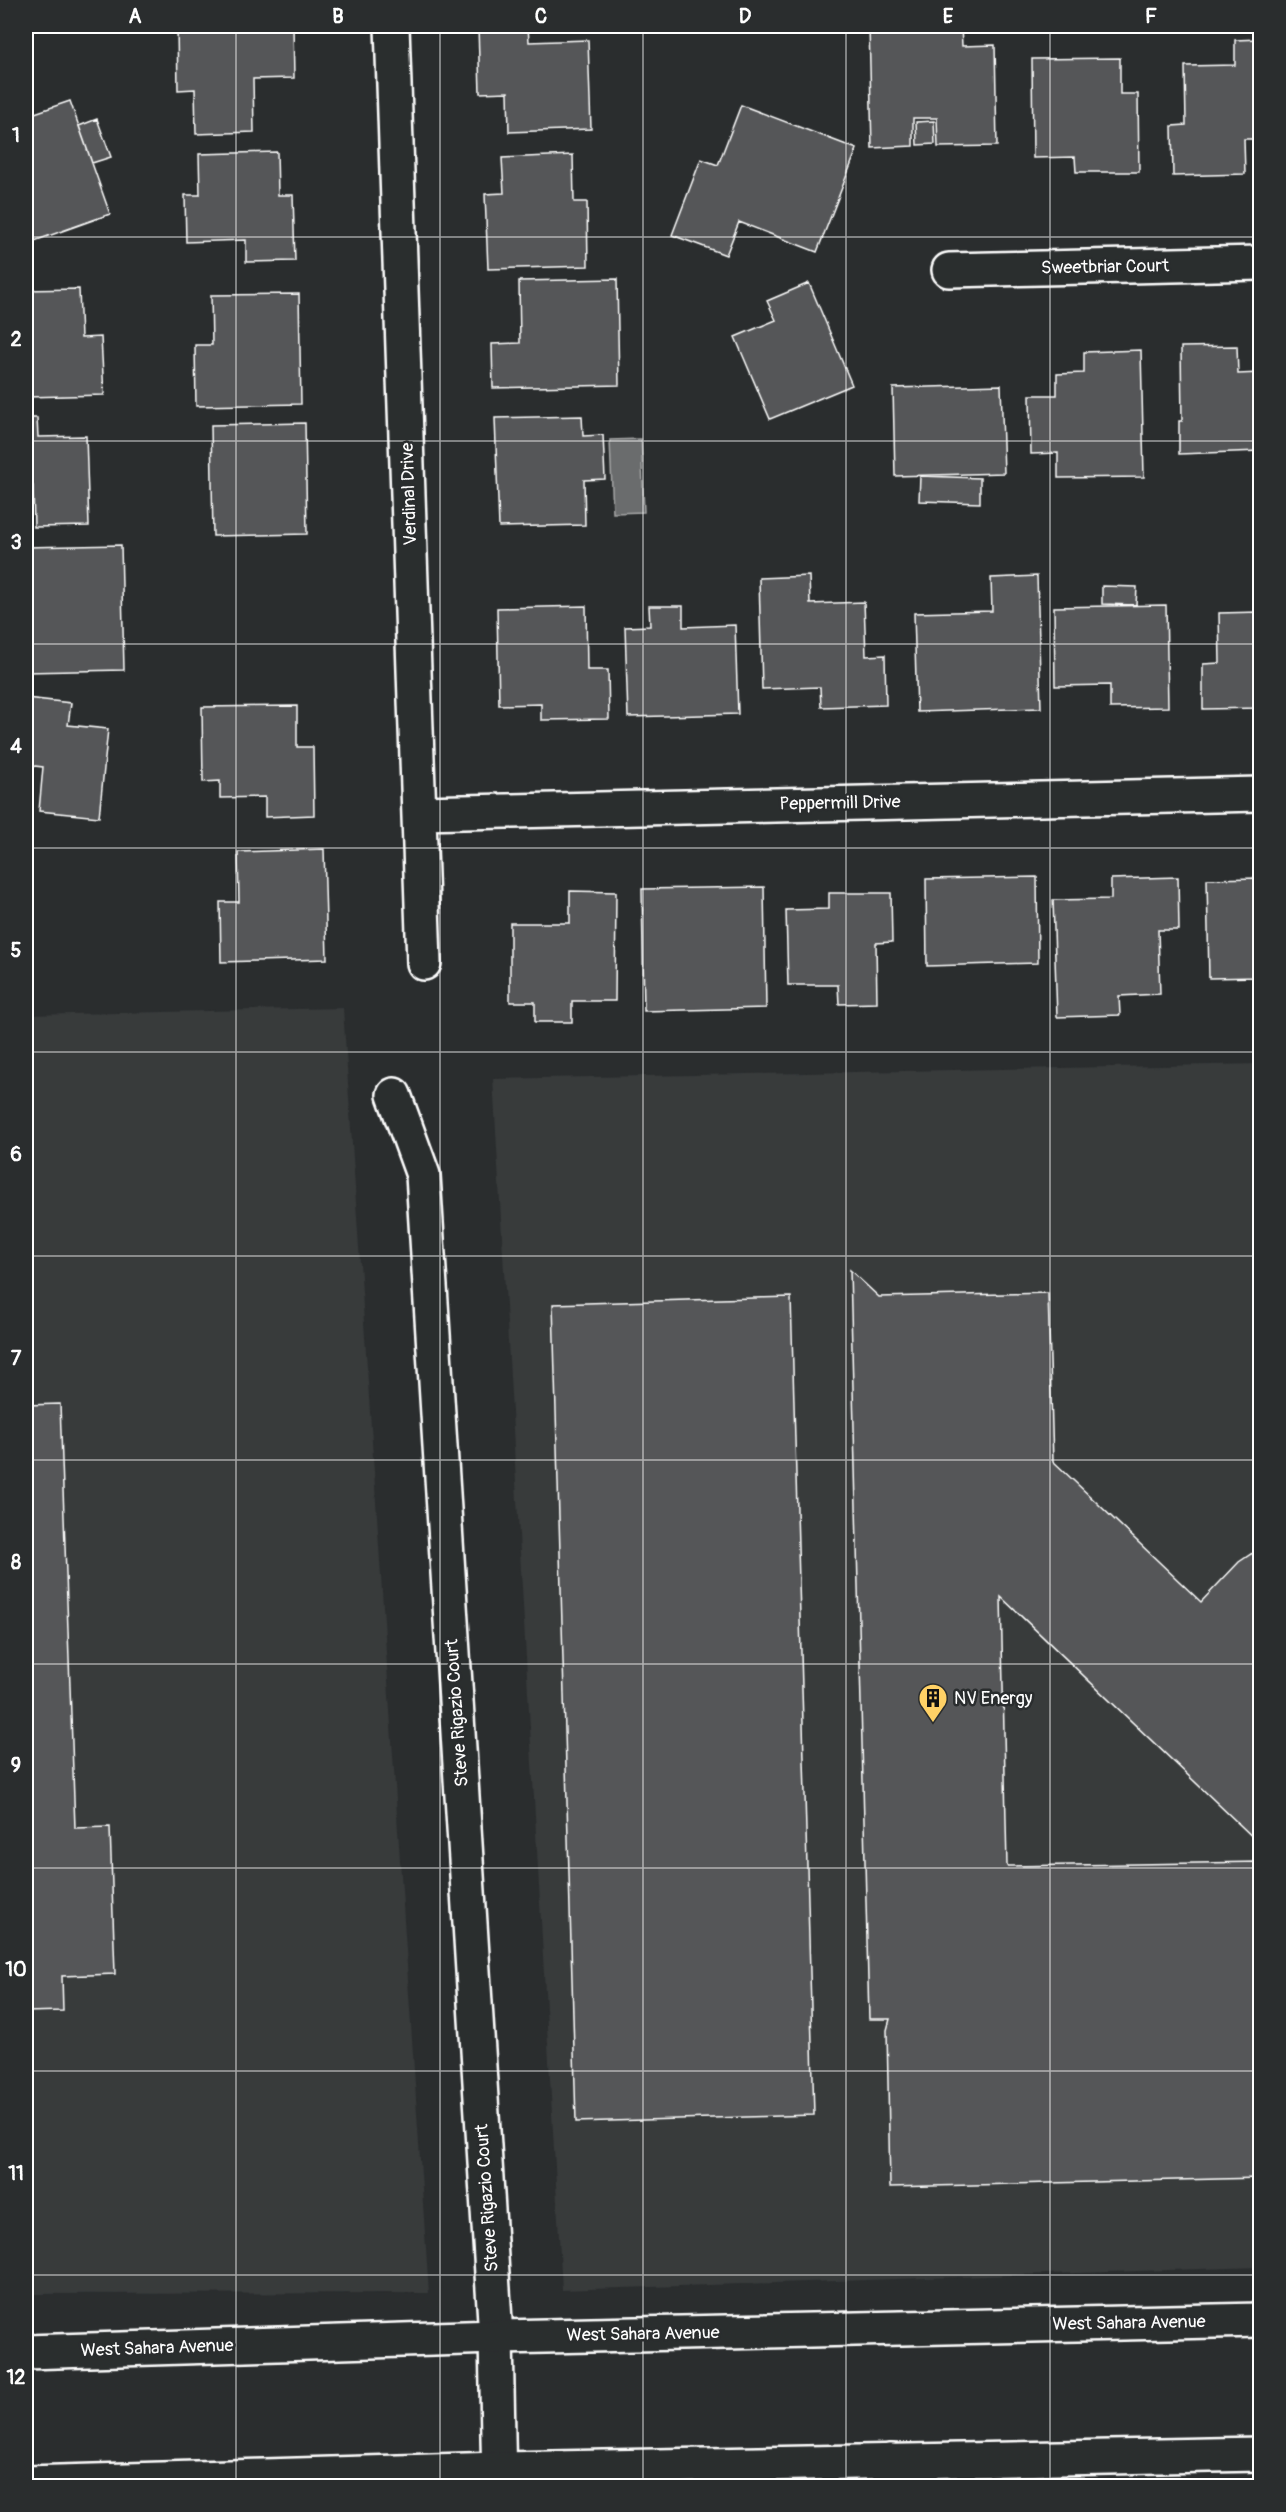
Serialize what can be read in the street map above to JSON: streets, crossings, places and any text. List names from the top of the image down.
{
  "streets": {
    "street": [
      "Sweetbriar Court",
      "Verdinal Drive",
      "Peppermill Drive",
      "Steve Rigazio Court",
      "West Sahara Avenue"
    ]
  },
  "crossings": [
    ["Verdinal Drive", "Peppermill Drive"],
    ["Steve Rigazio Court", "West Sahara Avenue"]
  ],
  "places": {
    "building": ["NV Energy"]
  },
  "grid": {
    "columns": [
      "A",
      "B",
      "C",
      "D",
      "E",
      "F"
    ],
    "rows": [
      "1",
      "2",
      "3",
      "4",
      "5",
      "6",
      "7",
      "8",
      "9",
      "10",
      "11",
      "12"
    ]
  }
}
